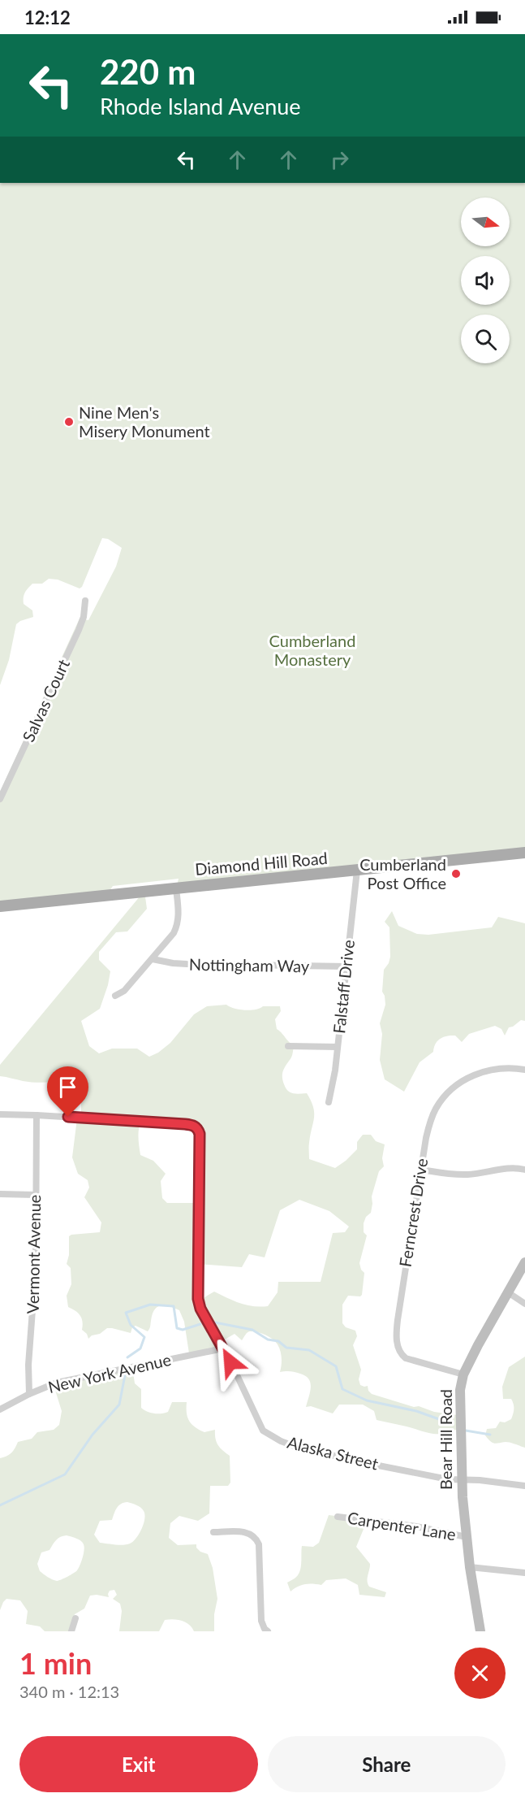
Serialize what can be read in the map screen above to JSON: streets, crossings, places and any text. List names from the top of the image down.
{
  "streets": {
    "main road": ["Diamond Hill Road"],
    "street": [
      "Salvas Court",
      "Nottingham Way",
      "Falstaff Drive",
      "Ferncrest Drive",
      "Vermont Avenue",
      "New York Avenue",
      "Bear Hill Road",
      "Alaska Street",
      "Carpenter Lane"
    ]
  },
  "crossings": [
    ["Diamond Hill Road", "Falstaff Drive"],
    ["Nottingham Way", "Falstaff Drive"],
    ["Ferncrest Drive", "Bear Hill Road"],
    ["Vermont Avenue", "New York Avenue"],
    ["Vermont Avenue", "Alaska Street"],
    ["New York Avenue", "Alaska Street"],
    ["Bear Hill Road", "Alaska Street"],
    ["Bear Hill Road", "Carpenter Lane"]
  ],
  "parks": ["Cumberland Monastery"],
  "places": ["Nine Men's Misery Monument", "Cumberland Post Office"],
  "north": "right",
  "page": {
    "status": "12:12",
    "turn": ["220 m", "Rhode Island Avenue"],
    "heading": ["1 min", "340 m · 12:13"],
    "buttons": ["Exit", "Share"]
  }
}
